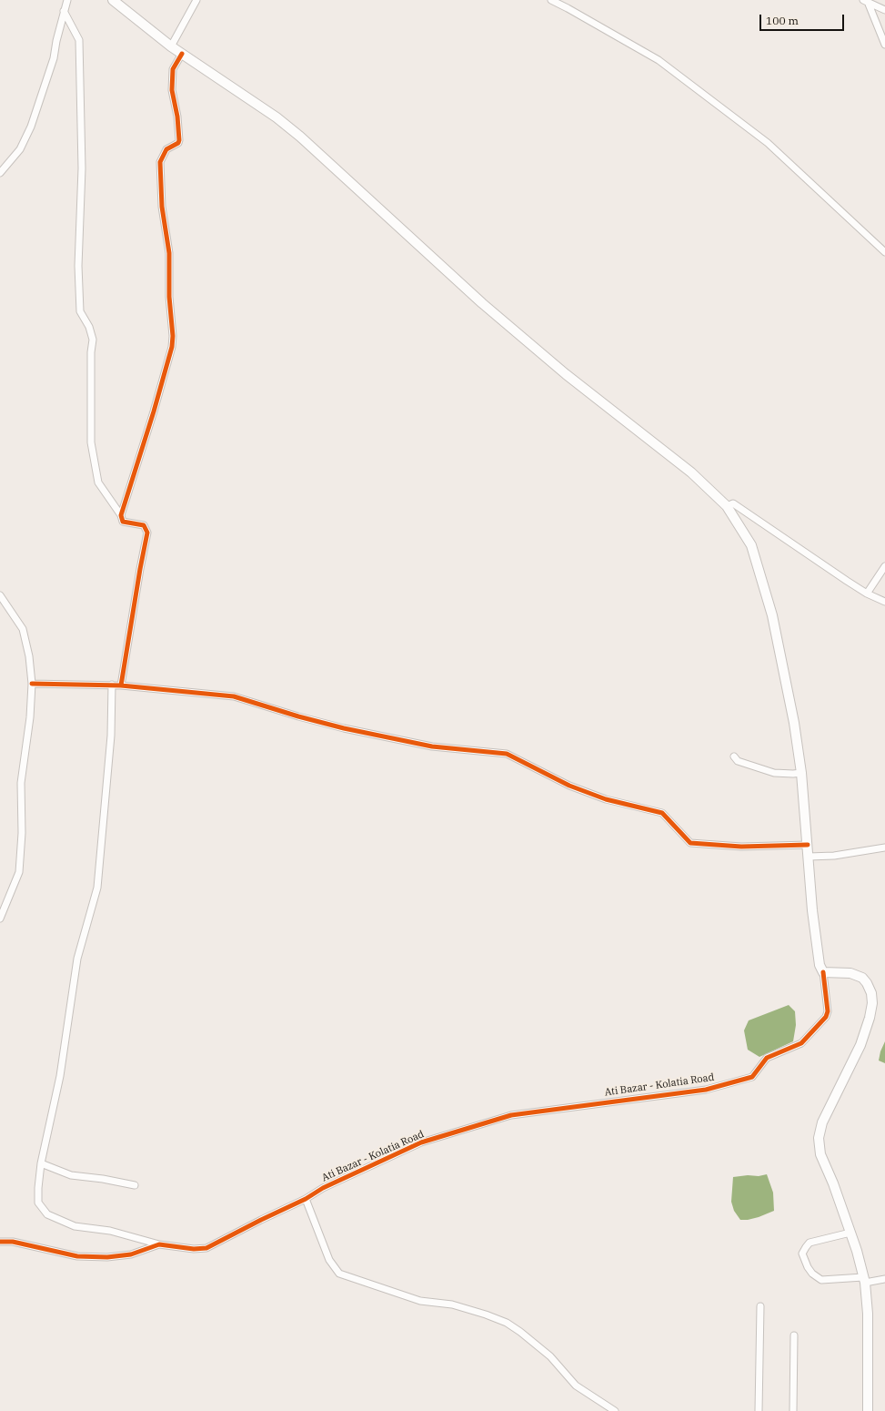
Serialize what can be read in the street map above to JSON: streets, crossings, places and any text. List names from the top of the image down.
{
  "streets": {
    "street": ["Ati Bazar - Kolatia Road"]
  },
  "scale_bar": "100 m"
}
